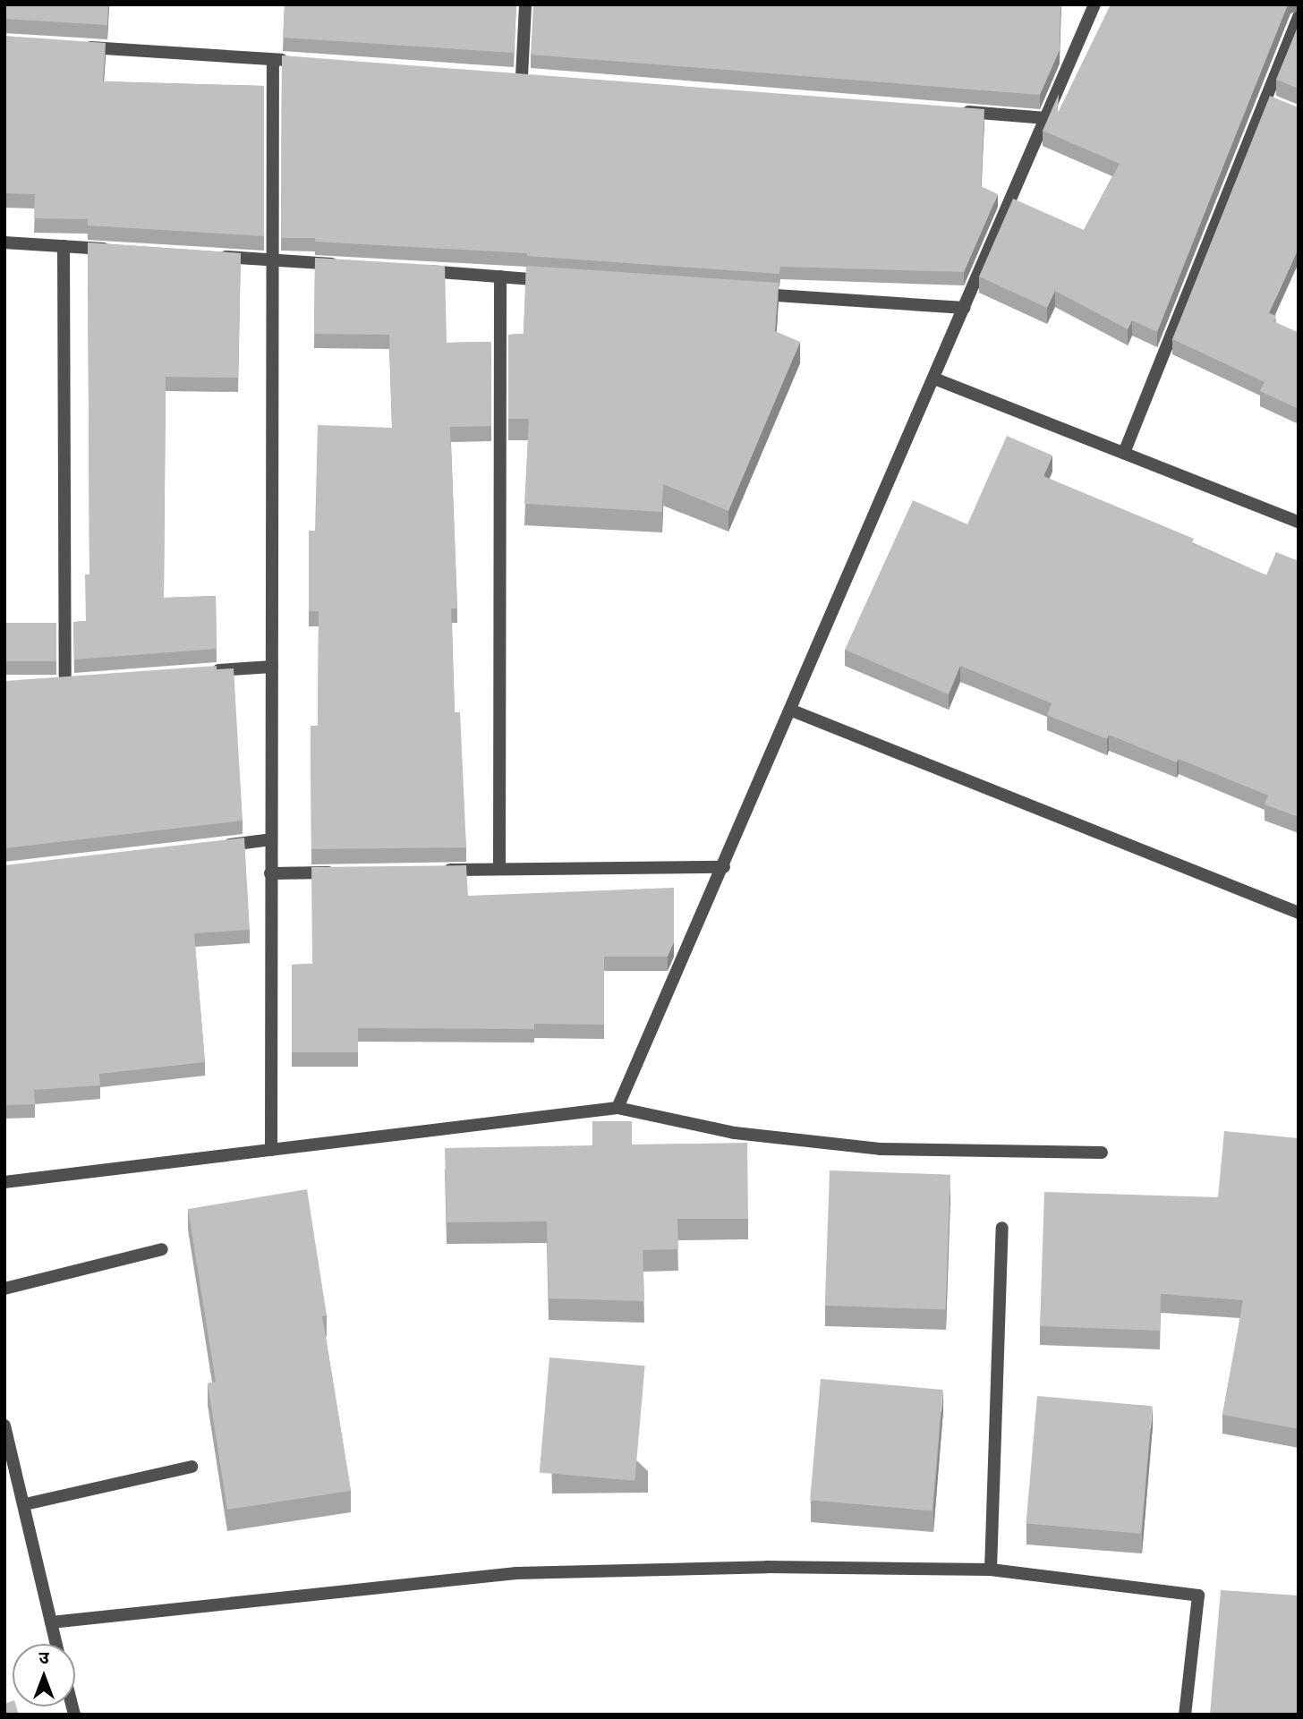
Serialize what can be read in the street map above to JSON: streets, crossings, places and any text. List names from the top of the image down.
{
  "north": "top"
}
